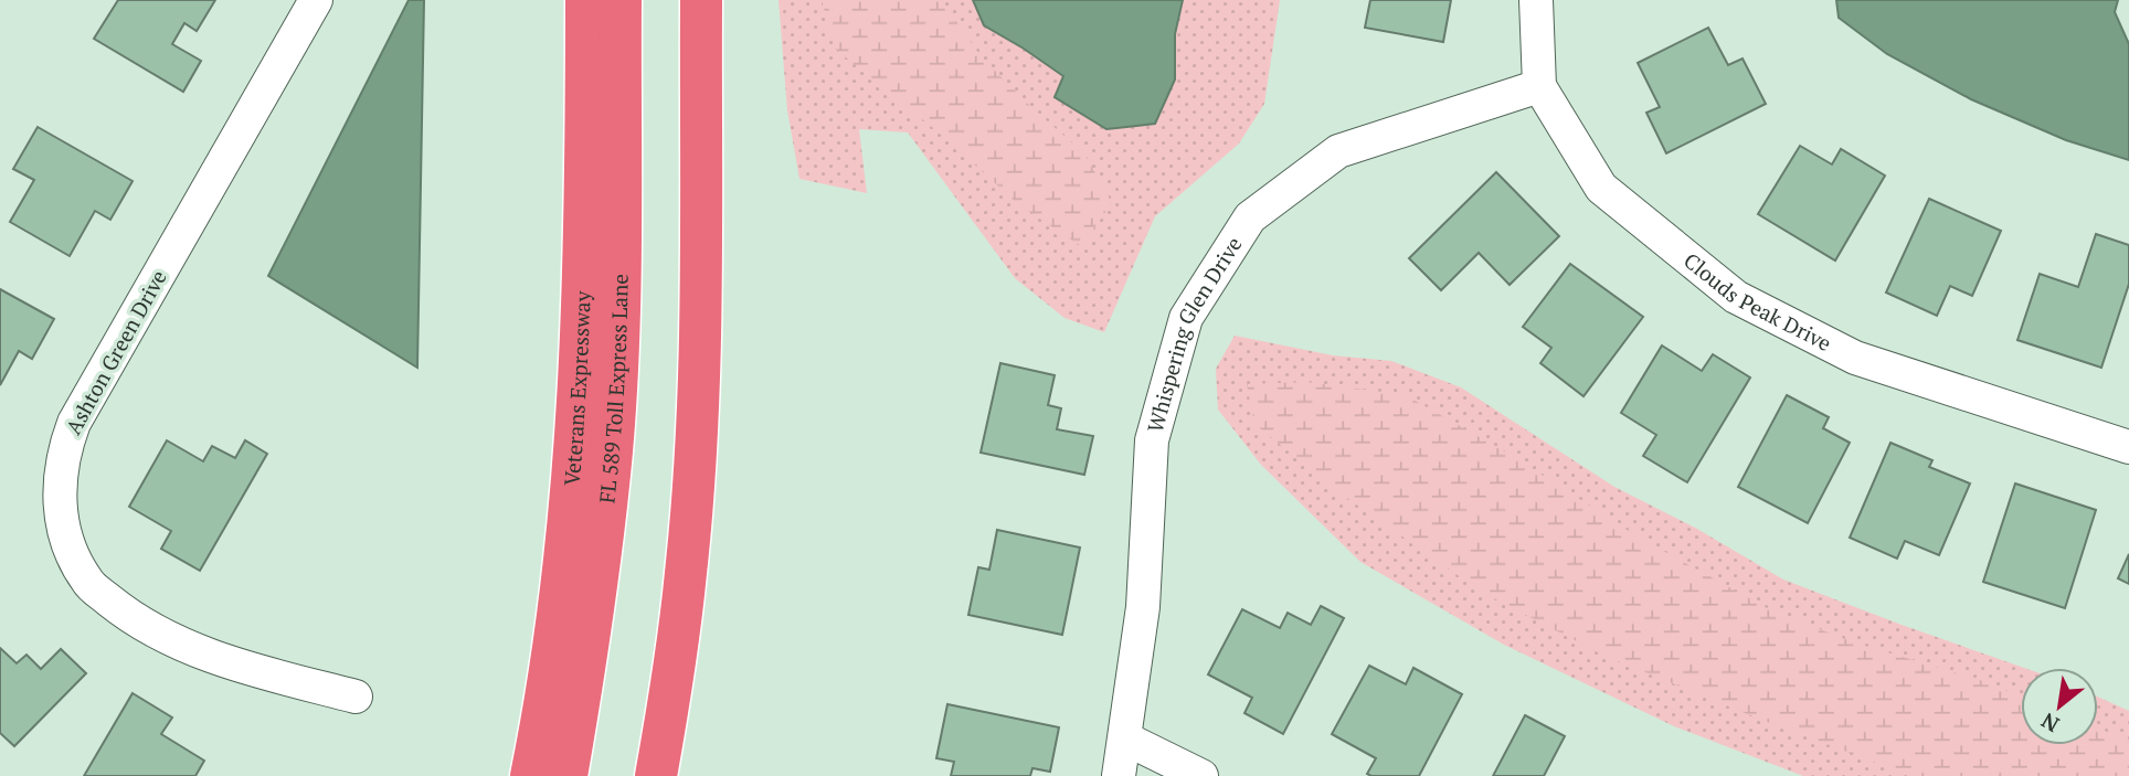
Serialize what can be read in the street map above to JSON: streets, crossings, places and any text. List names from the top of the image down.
{
  "streets": {
    "highway": ["Veterans Expressway", "FL 589 Toll Express Lane"],
    "street": ["Clouds Peak Drive", "Whispering Glen Drive", "Ashton Green Drive"]
  },
  "crossings": [
    ["Clouds Peak Drive", "Whispering Glen Drive"]
  ],
  "north": "bottom left"
}
